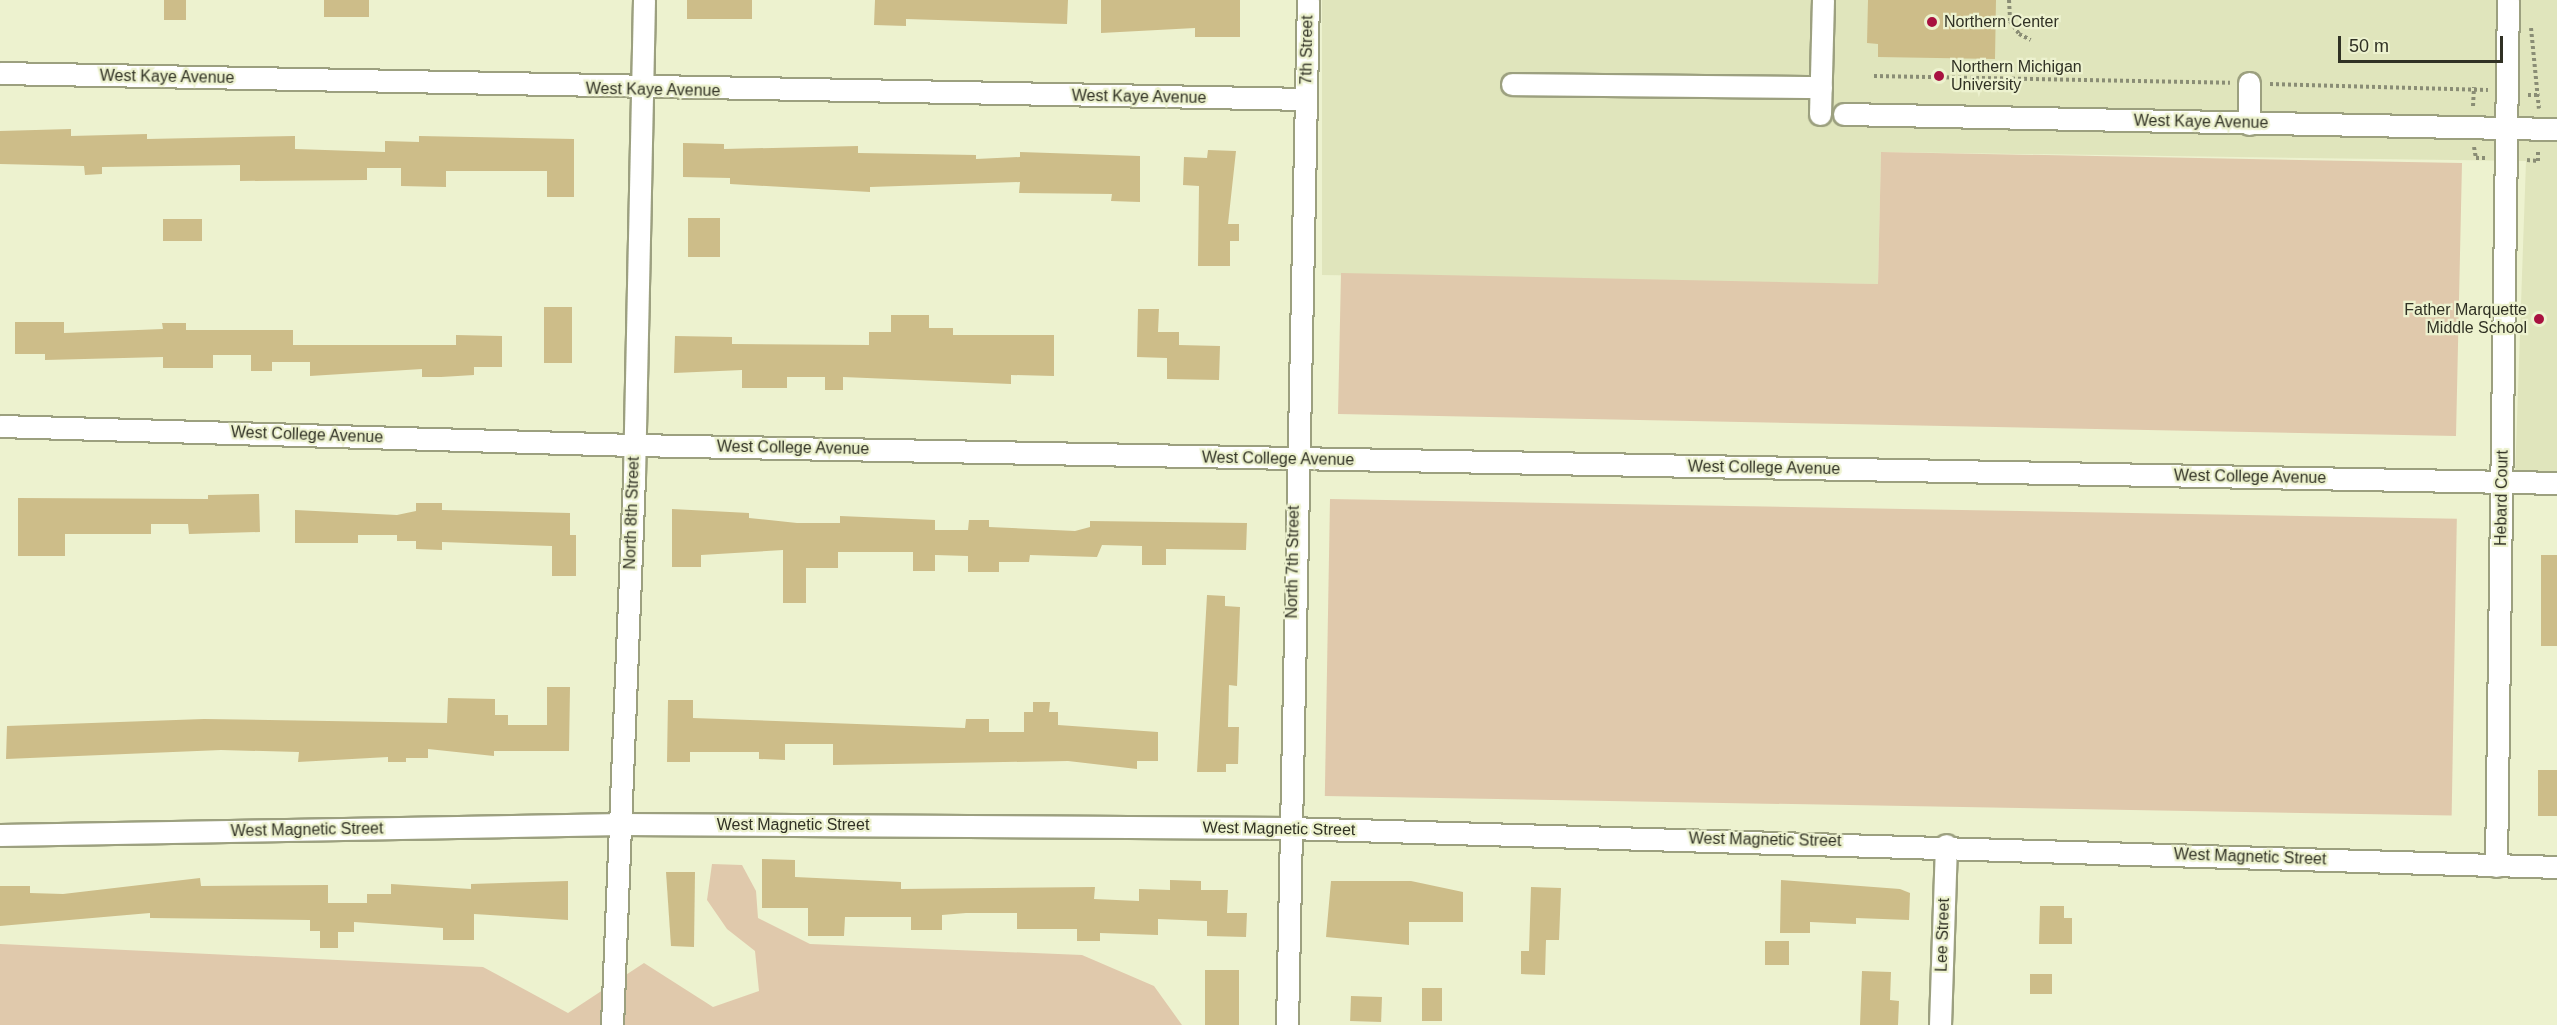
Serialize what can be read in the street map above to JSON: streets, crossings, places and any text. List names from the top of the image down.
{
  "streets": {
    "street": [
      "7th Street",
      "West Kaye Avenue",
      "West College Avenue",
      "Hebard Court",
      "North 8th Street",
      "North 7th Street",
      "West Magnetic Street",
      "Lee Street"
    ]
  },
  "crossings": [
    ["7th Street", "West Kaye Avenue"],
    ["7th Street", "North 7th Street"],
    ["West Kaye Avenue", "Hebard Court"],
    ["West Kaye Avenue", "North 8th Street"],
    ["West Kaye Avenue", "North 7th Street"],
    ["West College Avenue", "Hebard Court"],
    ["West College Avenue", "North 8th Street"],
    ["West College Avenue", "North 7th Street"],
    ["Hebard Court", "West Magnetic Street"],
    ["North 8th Street", "West Magnetic Street"],
    ["North 7th Street", "West Magnetic Street"],
    ["West Magnetic Street", "Lee Street"]
  ],
  "places": ["Northern Center", "Northern Michigan University", "Father Marquette Middle School"],
  "scale_bar": "50 m"
}
